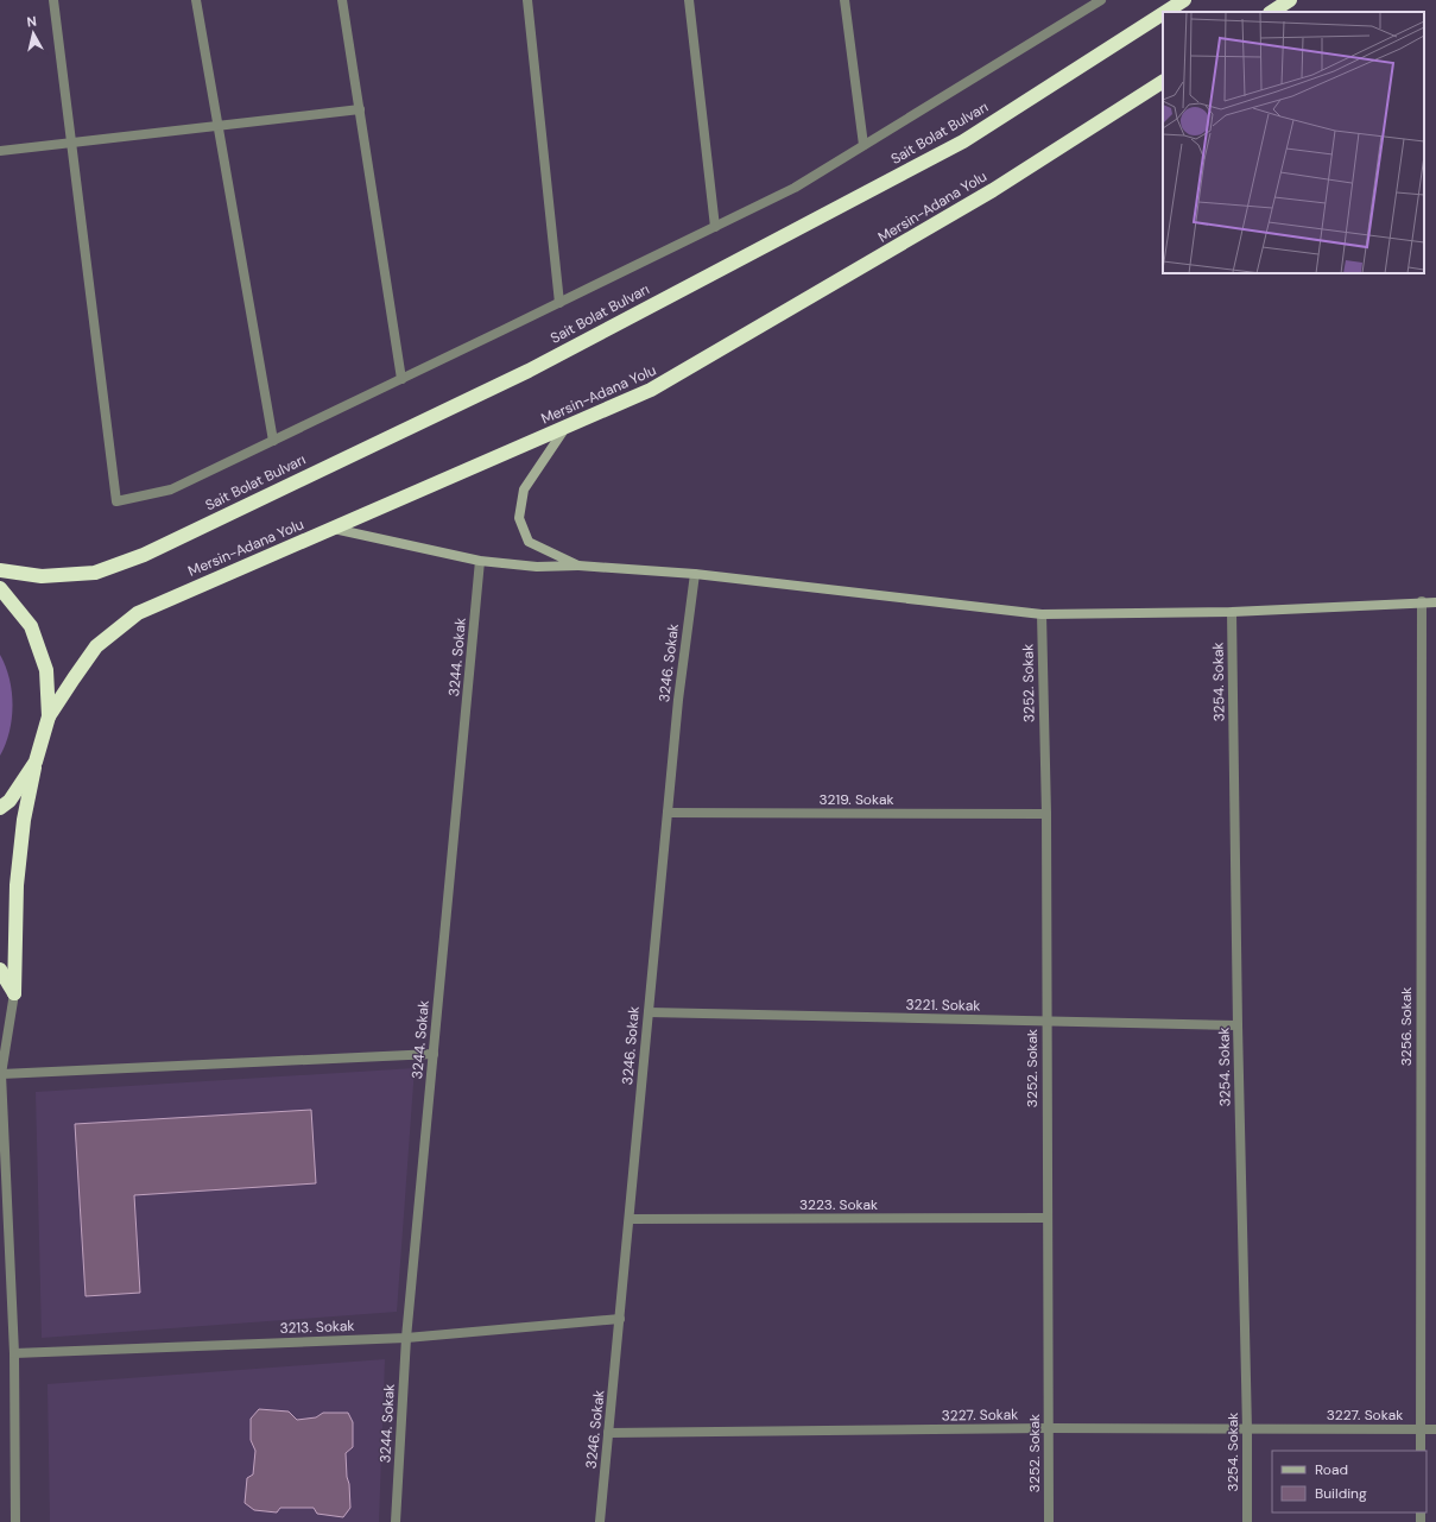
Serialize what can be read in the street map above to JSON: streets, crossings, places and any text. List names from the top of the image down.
{
  "streets": {
    "highway": ["Sait Bolat Bulvarı", "Mersin-Adana Yolu"],
    "street": [
      "3244. Sokak",
      "3246. Sokak",
      "3254. Sokak",
      "3252. Sokak",
      "3219. Sokak",
      "3221. Sokak",
      "3256. Sokak",
      "3223. Sokak",
      "3213. Sokak",
      "3227. Sokak"
    ]
  },
  "crossings": [
    ["3244. Sokak", "3213. Sokak"],
    ["3246. Sokak", "3219. Sokak"],
    ["3246. Sokak", "3221. Sokak"],
    ["3246. Sokak", "3223. Sokak"],
    ["3246. Sokak", "3213. Sokak"],
    ["3246. Sokak", "3227. Sokak"],
    ["3254. Sokak", "3221. Sokak"],
    ["3254. Sokak", "3227. Sokak"],
    ["3252. Sokak", "3219. Sokak"],
    ["3252. Sokak", "3221. Sokak"],
    ["3252. Sokak", "3223. Sokak"],
    ["3252. Sokak", "3227. Sokak"],
    ["3256. Sokak", "3227. Sokak"]
  ],
  "legend": ["Road", "Building"],
  "north": "top"
}
